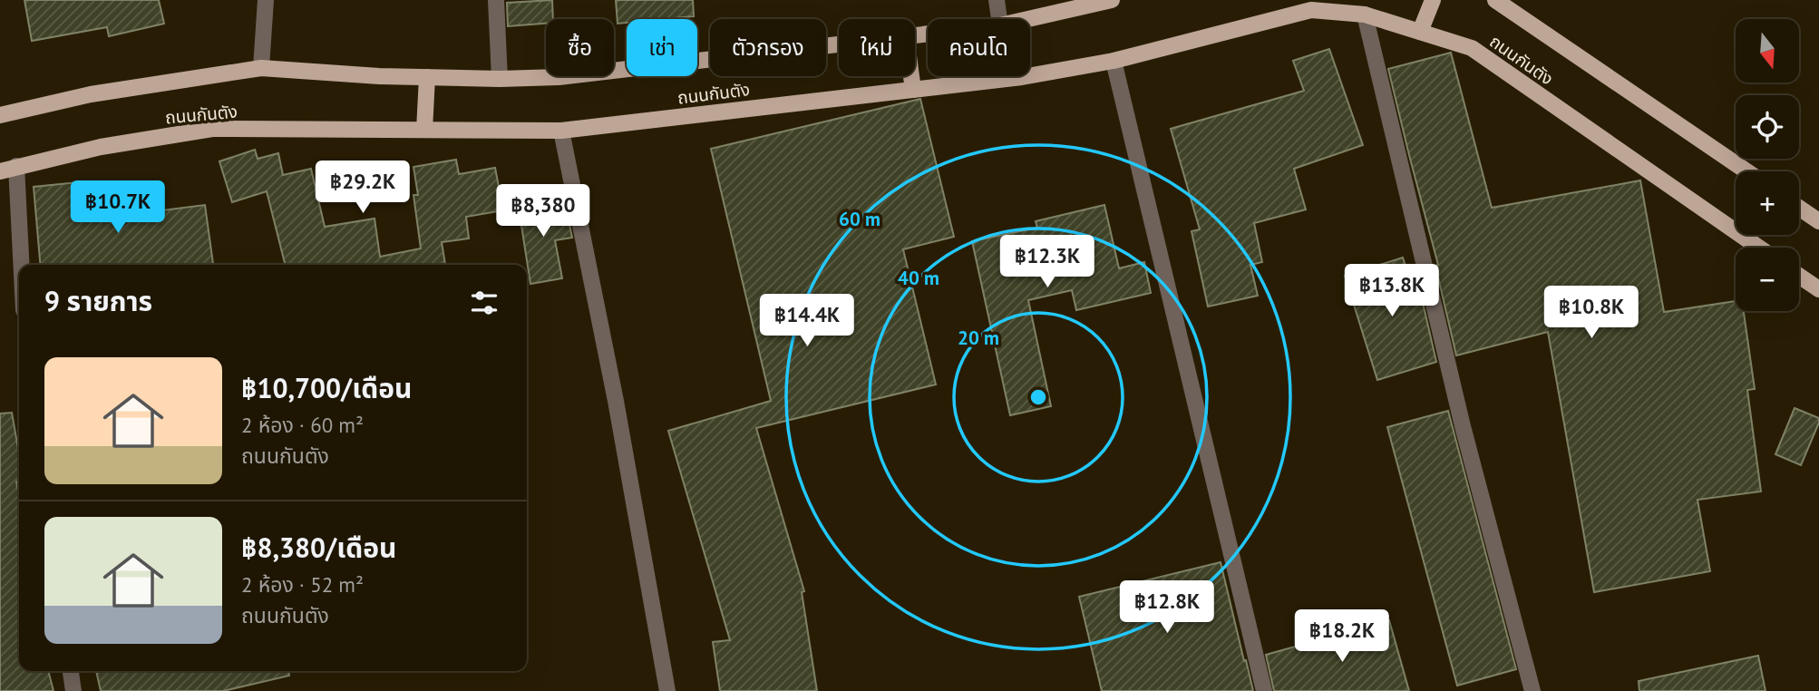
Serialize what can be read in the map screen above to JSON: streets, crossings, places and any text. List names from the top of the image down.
{
  "streets": {
    "main road": ["ถนนกันตัง"]
  },
  "north": "bottom",
  "page": {
    "map_buttons": ["+", "−"],
    "chip": [
      "ซื้อ",
      "เช่า",
      "ตัวกรอง",
      "ใหม่",
      "คอนโด"
    ],
    "price": [
      "฿29.2K",
      "฿10.7K",
      "฿8,380",
      "฿12.3K",
      "฿13.8K",
      "฿10.8K",
      "฿14.4K",
      "฿12.8K",
      "฿18.2K"
    ],
    "heading": "9 รายการ",
    "list": [
      {
        "name": "฿10,700/เดือน",
        "note": "2 ห้อง · 60 m² · ถนนกันตัง"
      },
      {
        "name": "฿8,380/เดือน",
        "note": "2 ห้อง · 52 m² · ถนนกันตัง"
      }
    ]
  },
  "rings": ["60 m", "40 m", "20 m"]
}
